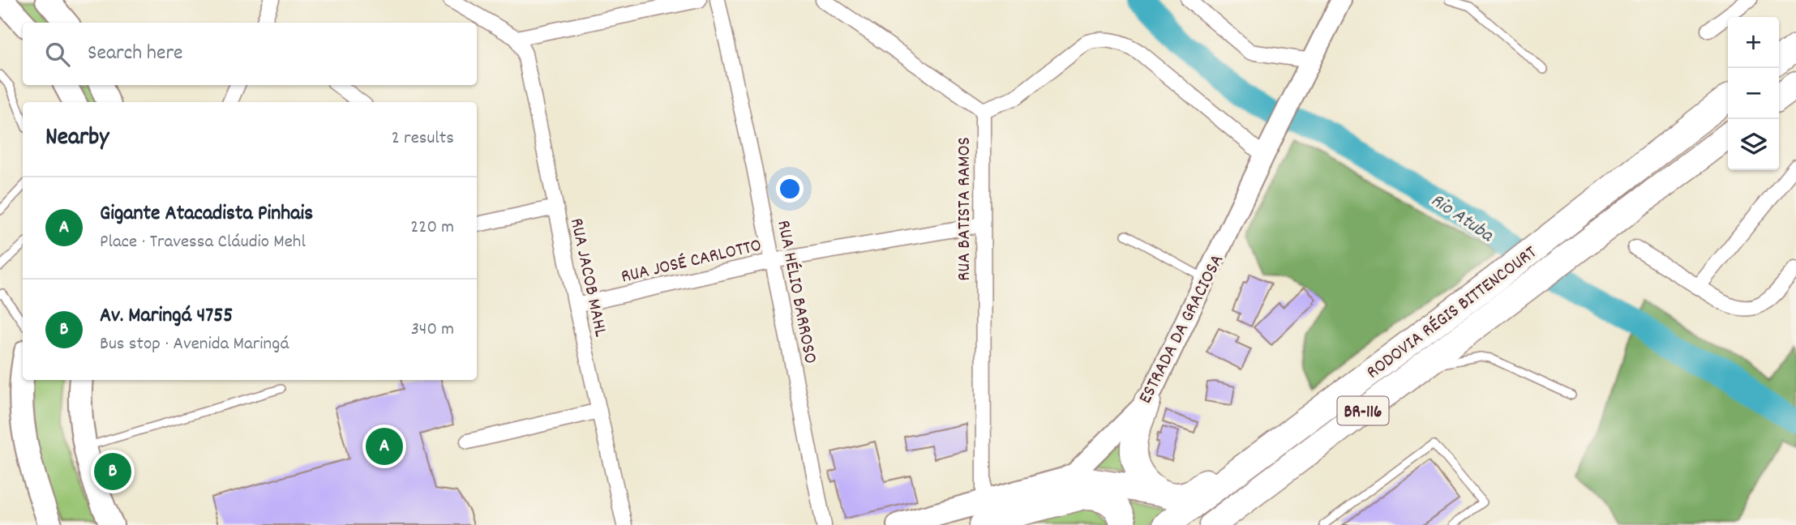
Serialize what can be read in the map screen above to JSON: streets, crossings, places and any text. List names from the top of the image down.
{
  "streets": {
    "highway": ["RODOVIA RÉGIS BITTENCOURT", "BR-116"],
    "main road": ["ESTRADA DA GRACIOSA"],
    "street": [
      "RUA BATISTA RAMOS",
      "RUA JOSÉ CARLOTTO",
      "RUA JACOB MAHL",
      "RUA HÉLIO BARROSO"
    ]
  },
  "crossings": [
    ["RUA BATISTA RAMOS", "RUA JOSÉ CARLOTTO"],
    ["RUA BATISTA RAMOS", "ESTRADA DA GRACIOSA"],
    ["RUA JOSÉ CARLOTTO", "RUA JACOB MAHL"],
    ["RUA JOSÉ CARLOTTO", "RUA HÉLIO BARROSO"]
  ],
  "water": ["Rio Atuba"],
  "page": {
    "map_buttons": ["+", "−"],
    "search": "Search here",
    "heading": ["Nearby", "2 results"],
    "list": [
      {
        "mark": "A",
        "name": "Gigante Atacadista Pinhais",
        "note": "Place · Travessa Cláudio Mehl",
        "value": "220 m"
      },
      {
        "mark": "B",
        "name": "Av. Maringá 4755",
        "note": "Bus stop · Avenida Maringá",
        "value": "340 m"
      }
    ],
    "pins": ["A", "B"]
  }
}
